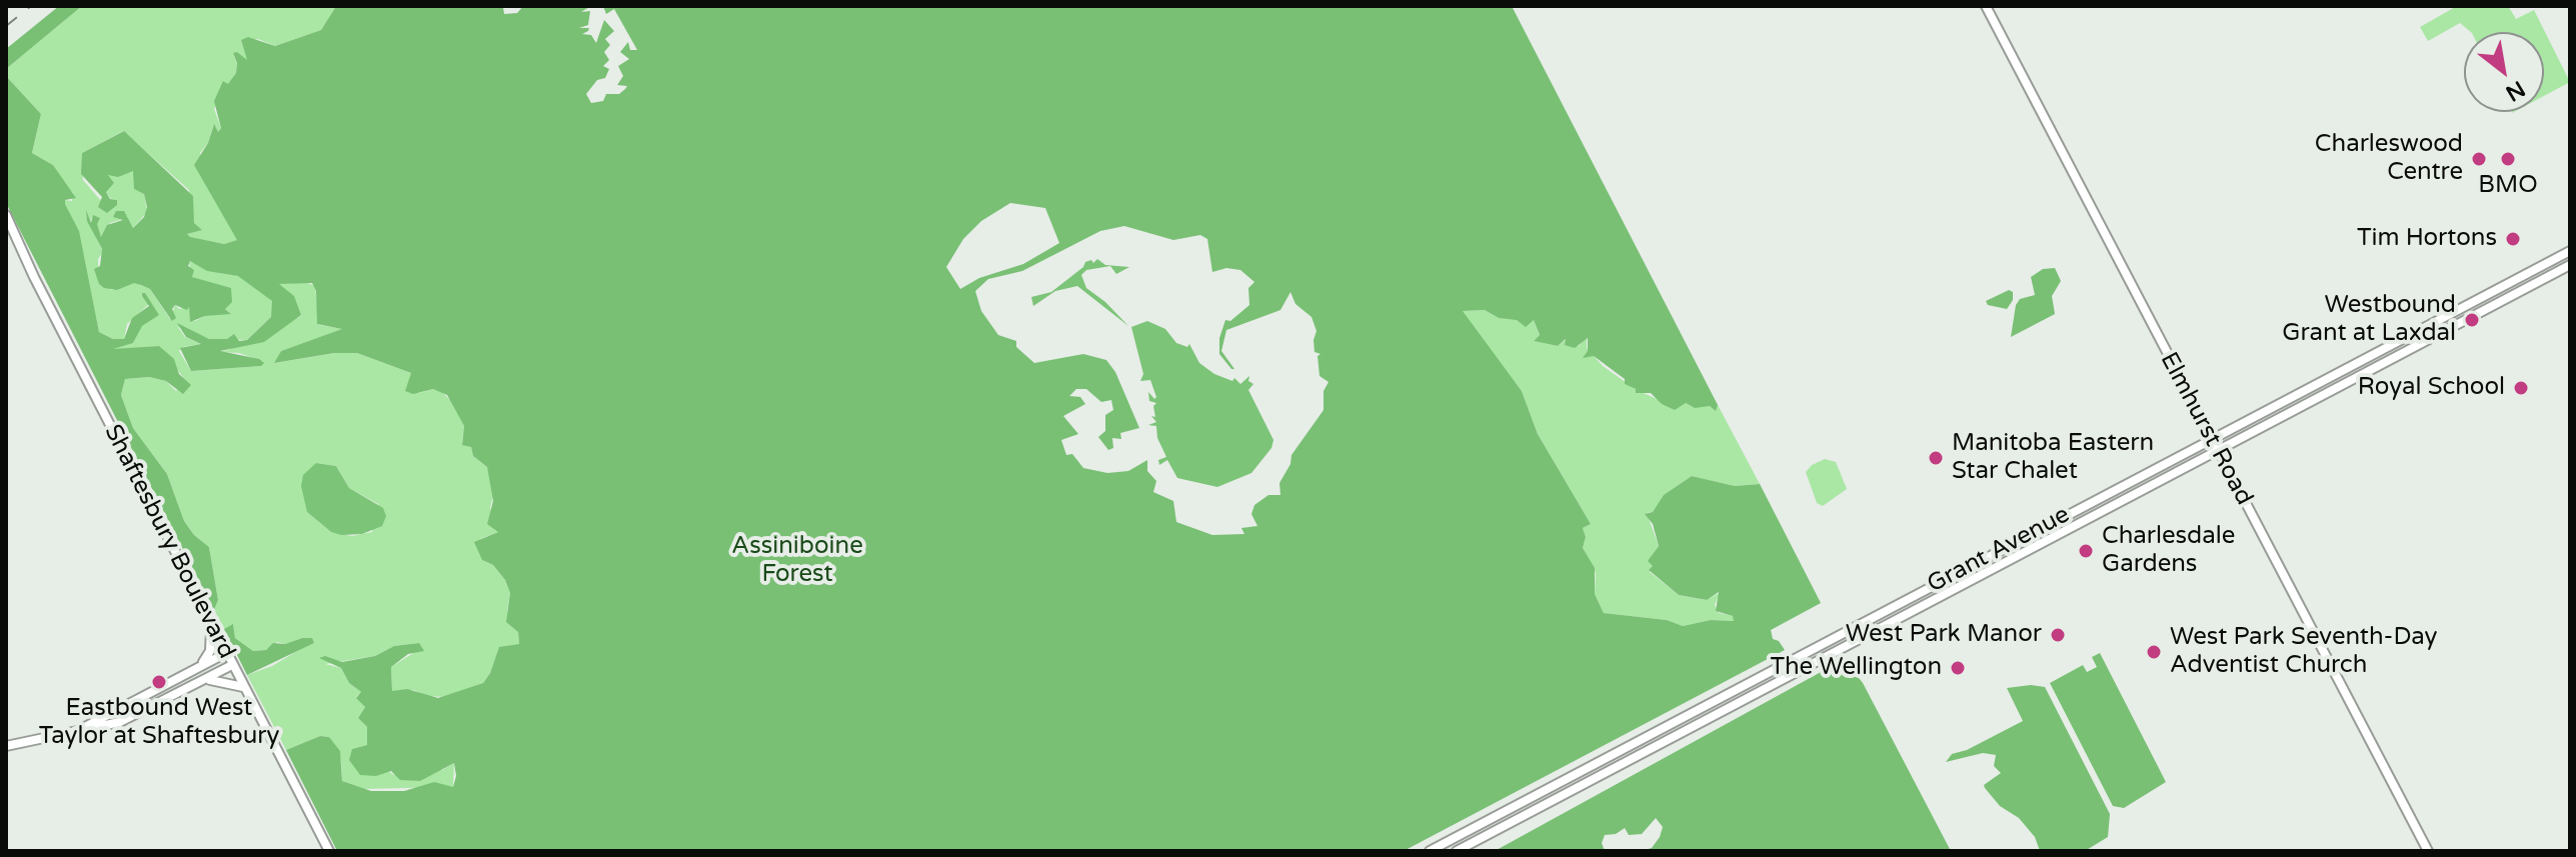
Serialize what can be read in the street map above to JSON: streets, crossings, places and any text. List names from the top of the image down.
{
  "streets": {
    "main road": ["Elmhurst Road", "Shaftesbury Boulevard", "Grant Avenue"]
  },
  "crossings": [
    ["Elmhurst Road", "Grant Avenue"]
  ],
  "parks": ["Assiniboine Forest"],
  "places": [
    "Charleswood Centre",
    "BMO",
    "Tim Hortons",
    "Westbound Grant at Laxdal",
    "Royal School",
    "Manitoba Eastern Star Chalet",
    "Charlesdale Gardens",
    "West Park Manor",
    "West Park Seventh-Day Adventist Church",
    "The Wellington",
    "Eastbound West Taylor at Shaftesbury"
  ],
  "north": "bottom right"
}
